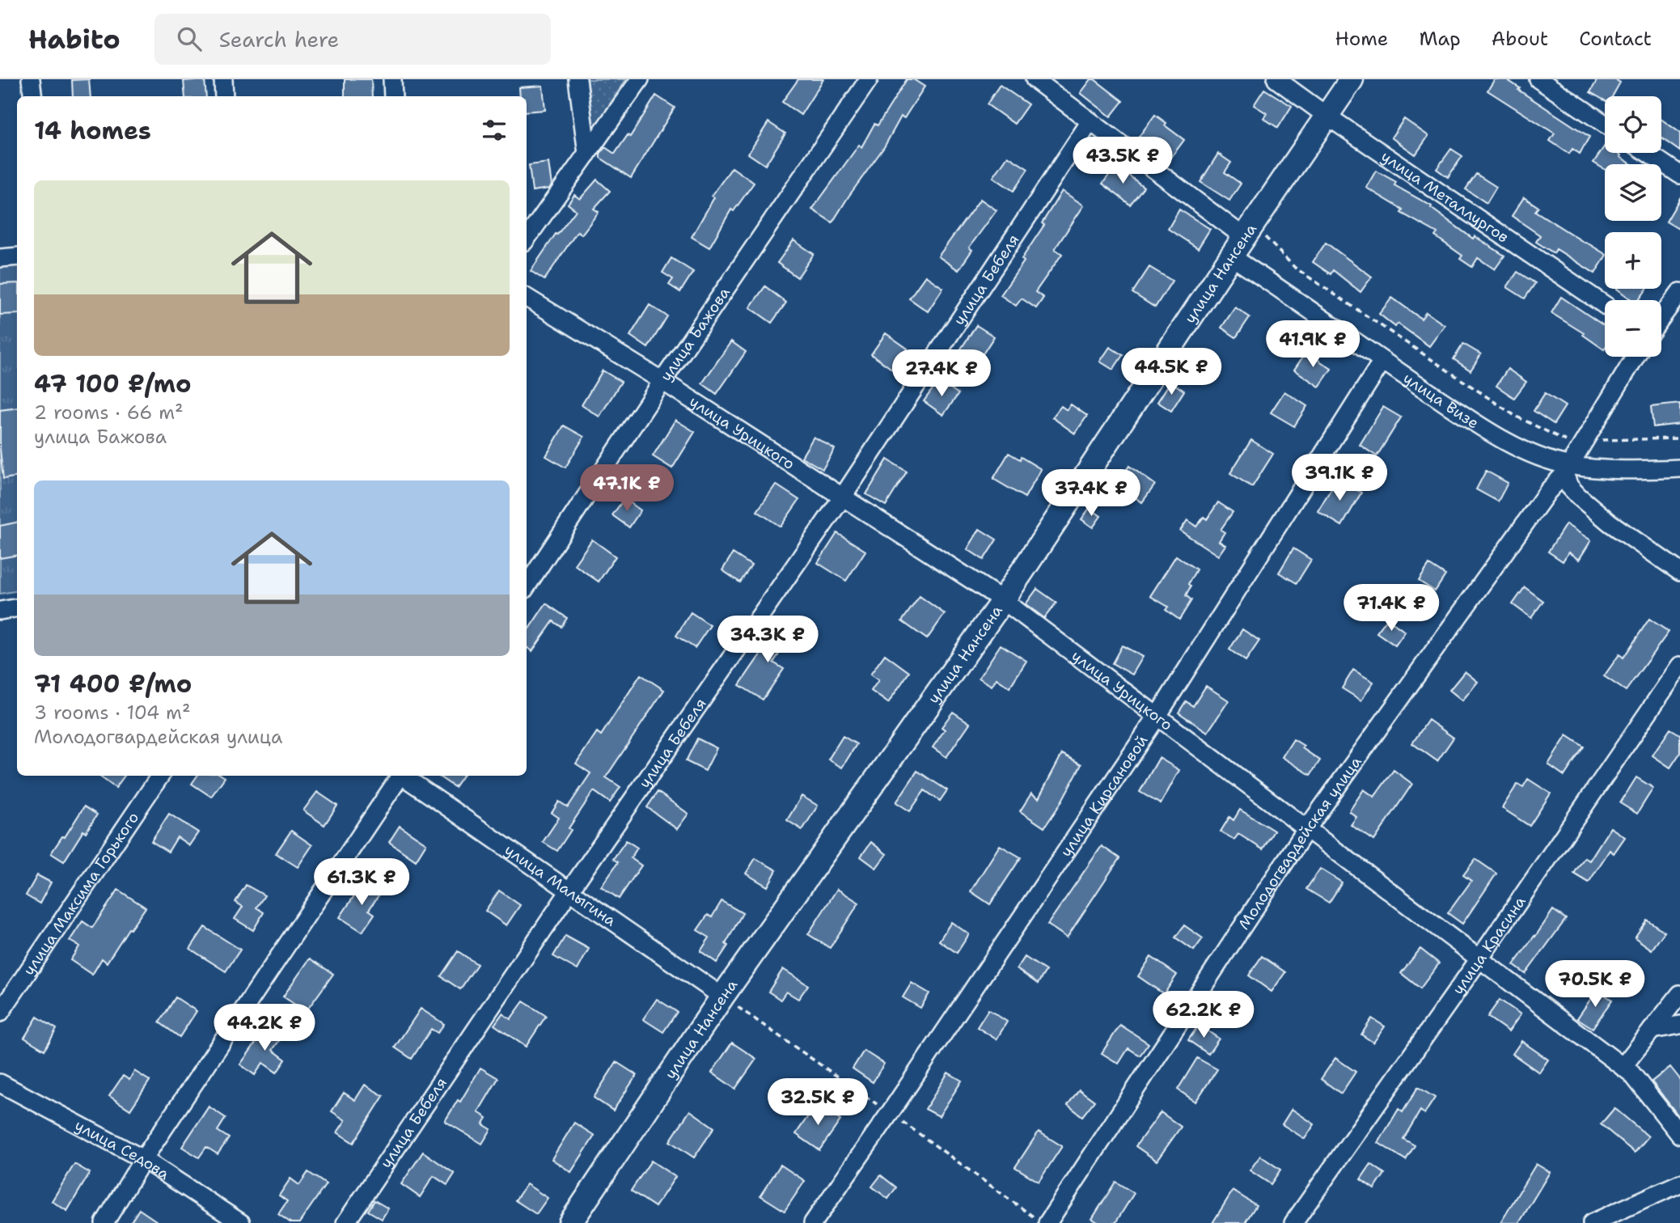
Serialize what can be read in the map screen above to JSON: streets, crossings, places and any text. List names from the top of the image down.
{
  "streets": {
    "main road": ["улица Нансена"],
    "street": [
      "улица Металлургов",
      "улица Бебеля",
      "улица Бажова",
      "улица Визе",
      "улица Урицкого",
      "улица Кирсановой",
      "Молодогвардейская улица",
      "улица Малыгина",
      "улица Максима Горького",
      "улица Красина",
      "улица Седова"
    ]
  },
  "crossings": [
    ["улица Металлургов", "улица Нансена"],
    ["улица Нансена", "улица Визе"],
    ["улица Нансена", "улица Урицкого"],
    ["улица Нансена", "улица Малыгина"],
    ["улица Бебеля", "улица Урицкого"],
    ["улица Бебеля", "улица Малыгина"],
    ["улица Бажова", "улица Урицкого"],
    ["улица Визе", "улица Кирсановой"],
    ["улица Визе", "Молодогвардейская улица"],
    ["улица Урицкого", "улица Кирсановой"],
    ["улица Урицкого", "Молодогвардейская улица"],
    ["улица Урицкого", "улица Красина"]
  ],
  "page": {
    "header": "Habito",
    "search": "Search here",
    "nav": [
      "Home",
      "Map",
      "About",
      "Contact"
    ],
    "map_buttons": ["+", "−"],
    "heading": "14 homes",
    "price": [
      "43.5K ₽",
      "41.9K ₽",
      "44.5K ₽",
      "27.4K ₽",
      "39.1K ₽",
      "47.1K ₽",
      "37.4K ₽",
      "71.4K ₽",
      "34.3K ₽",
      "61.3K ₽",
      "70.5K ₽",
      "62.2K ₽",
      "44.2K ₽",
      "32.5K ₽"
    ],
    "list": [
      {
        "name": "47 100 ₽/mo",
        "note": "2 rooms · 66 m² · улица Бажова"
      },
      {
        "name": "71 400 ₽/mo",
        "note": "3 rooms · 104 m² · Молодогвардейская улица"
      }
    ]
  }
}
